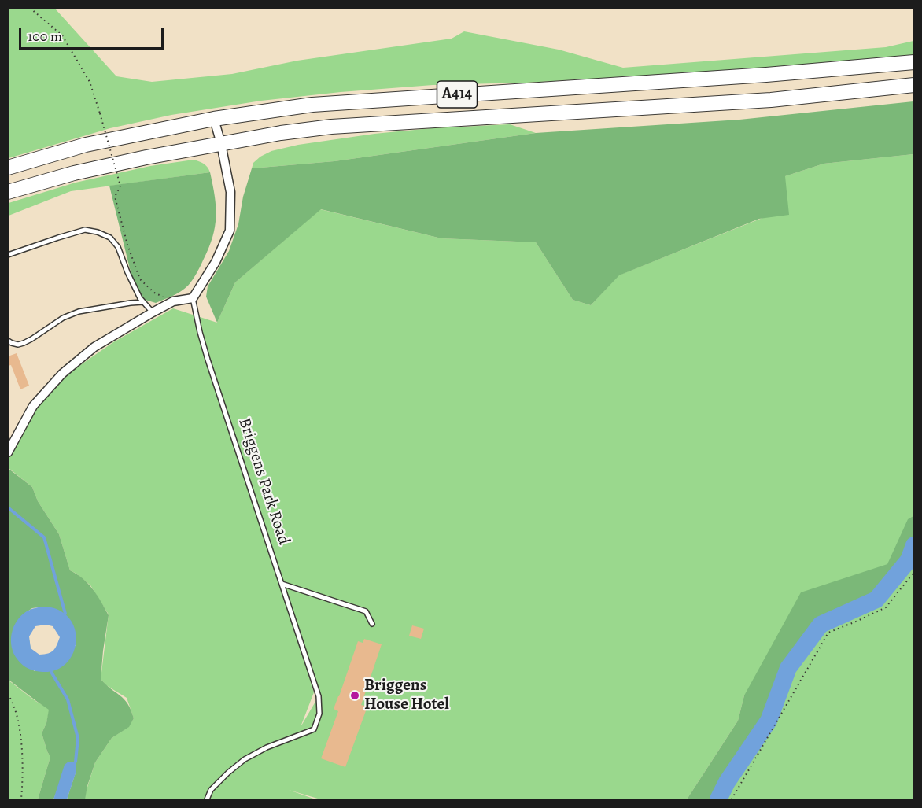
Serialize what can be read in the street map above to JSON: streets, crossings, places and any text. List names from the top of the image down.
{
  "streets": {
    "highway": ["A414"],
    "lane": ["Briggens Park Road"]
  },
  "places": ["Briggens House Hotel"],
  "scale_bar": "100 m"
}
